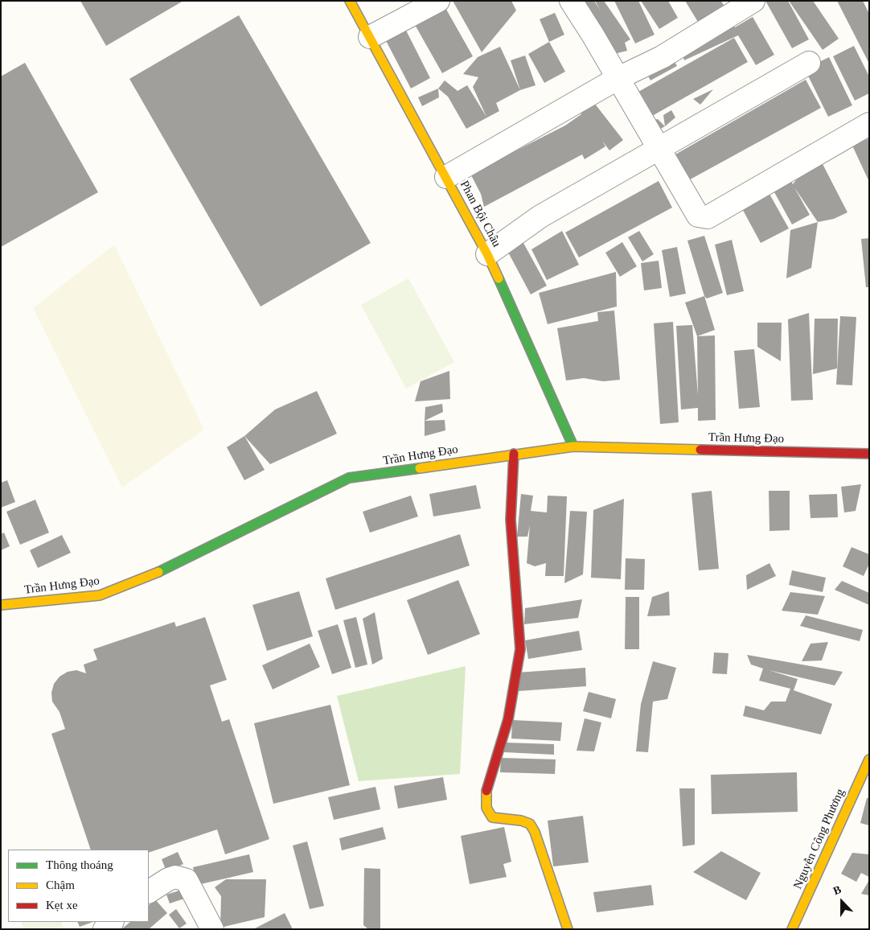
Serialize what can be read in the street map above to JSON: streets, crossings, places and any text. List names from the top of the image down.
{
  "streets": {
    "street": ["Phan Bội Châu", "Trần Hưng Đạo", "Nguyễn Công Phương"]
  },
  "crossings": [
    ["Phan Bội Châu", "Trần Hưng Đạo"]
  ],
  "legend": ["Thông thoáng", "Chậm", "Kẹt xe"],
  "north": "top"
}
